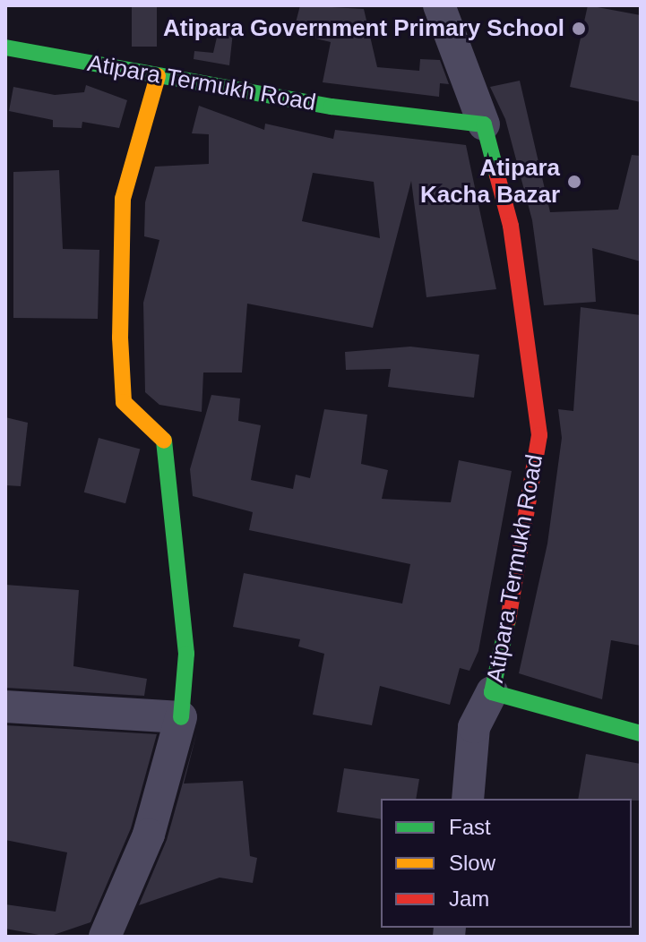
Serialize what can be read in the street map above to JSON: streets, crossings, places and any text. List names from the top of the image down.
{
  "streets": {
    "main road": ["Atipara Termukh Road"]
  },
  "places": ["Atipara Government Primary School", "Atipara Kacha Bazar"],
  "legend": ["Fast", "Slow", "Jam"]
}
